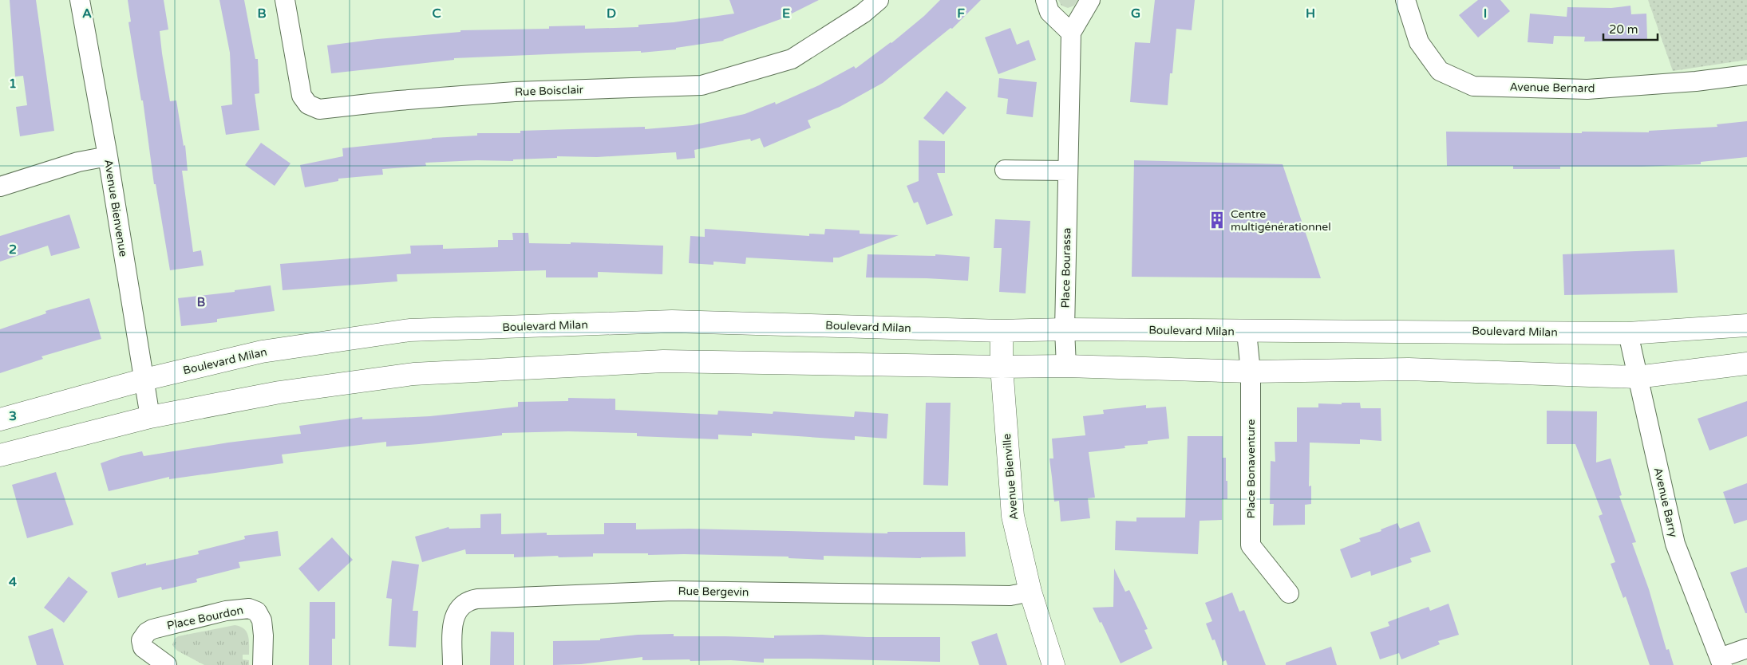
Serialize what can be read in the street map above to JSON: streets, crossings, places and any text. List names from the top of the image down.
{
  "streets": {
    "main road": ["Boulevard Milan", "Avenue Bienville"],
    "street": [
      "Avenue Bernard",
      "Rue Boisclair",
      "Avenue Bienvenue",
      "Place Bourassa",
      "Place Bonaventure",
      "Avenue Barry",
      "Rue Bergevin",
      "Place Bourdon"
    ]
  },
  "crossings": [
    ["Avenue Bienvenue", "Boulevard Milan"],
    ["Place Bourassa", "Boulevard Milan"],
    ["Boulevard Milan", "Place Bonaventure"],
    ["Boulevard Milan", "Avenue Bienville"],
    ["Boulevard Milan", "Avenue Barry"],
    ["Avenue Bienville", "Rue Bergevin"]
  ],
  "districts": ["B"],
  "places": {
    "building": ["Centre multigénérationnel"]
  },
  "scale_bar": "20 m",
  "grid": {
    "columns": [
      "A",
      "B",
      "C",
      "D",
      "E",
      "F",
      "G",
      "H",
      "I"
    ],
    "rows": [
      "1",
      "2",
      "3",
      "4"
    ]
  }
}
